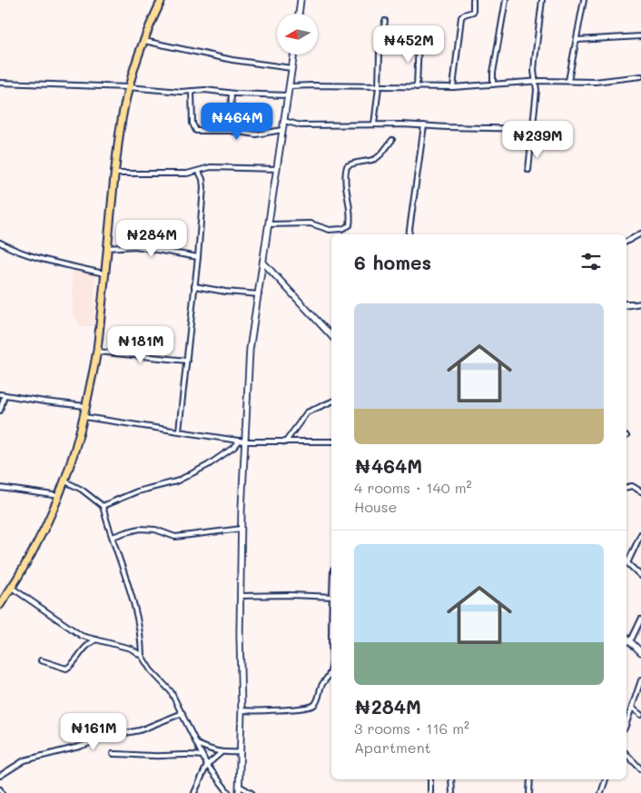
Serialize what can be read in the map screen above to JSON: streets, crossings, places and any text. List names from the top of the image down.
{
  "north": "left",
  "page": {
    "price": [
      "₦452M",
      "₦464M",
      "₦239M",
      "₦284M",
      "₦181M",
      "₦161M"
    ],
    "heading": "6 homes",
    "list": [
      {
        "name": "₦464M",
        "note": "4 rooms · 140 m² · House"
      },
      {
        "name": "₦284M",
        "note": "3 rooms · 116 m² · Apartment"
      }
    ]
  }
}
